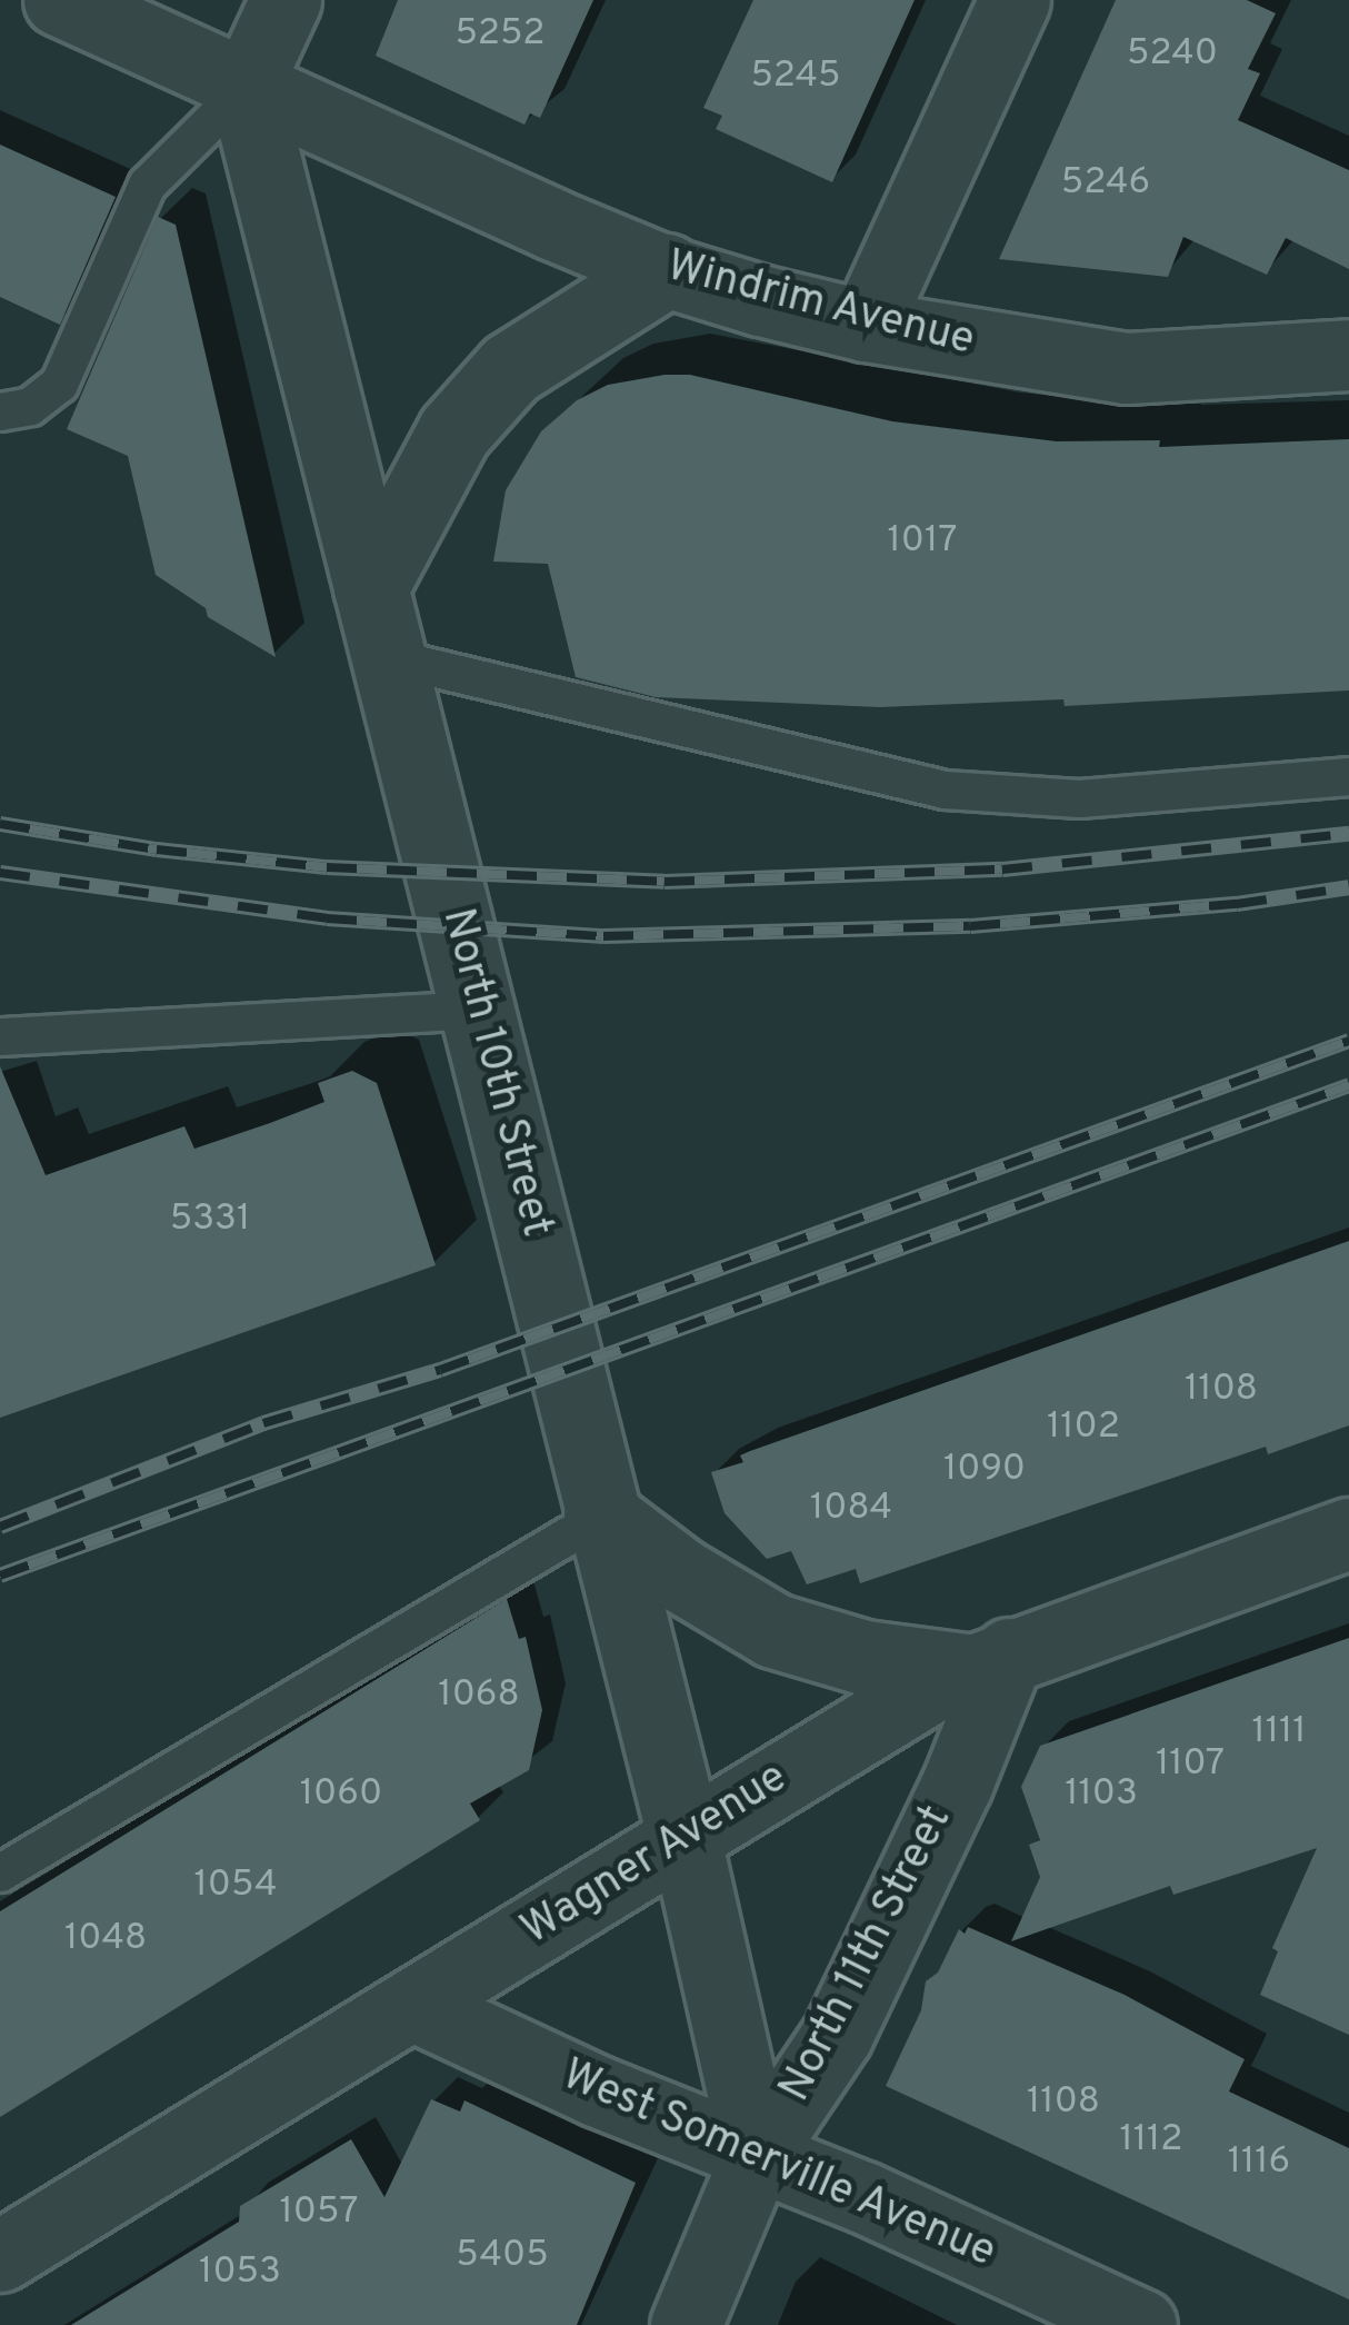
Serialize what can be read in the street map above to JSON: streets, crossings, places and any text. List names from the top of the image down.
{
  "streets": {
    "street": [
      "Windrim Avenue",
      "North 10th Street",
      "Wagner Avenue",
      "North 11th Street",
      "West Somerville Avenue"
    ]
  },
  "crossings": [
    ["Windrim Avenue", "North 10th Street"],
    ["North 10th Street", "Wagner Avenue"],
    ["North 10th Street", "North 11th Street"],
    ["North 10th Street", "West Somerville Avenue"],
    ["Wagner Avenue", "North 11th Street"],
    ["Wagner Avenue", "West Somerville Avenue"],
    ["North 11th Street", "West Somerville Avenue"]
  ],
  "house_numbers": [
    "5252",
    "5240",
    "5245",
    "5246",
    "1017",
    "5331",
    "1108",
    "1102",
    "1090",
    "1084",
    "1068",
    "1111",
    "1107",
    "1060",
    "1103",
    "1054",
    "1048",
    "1108",
    "1112",
    "1116",
    "1057",
    "5405",
    "1053"
  ]
}
